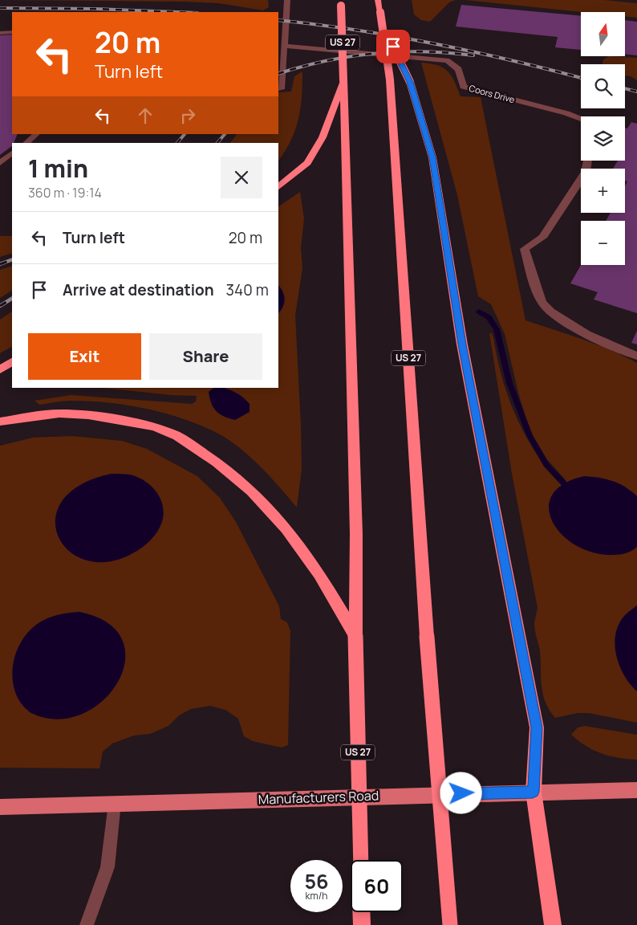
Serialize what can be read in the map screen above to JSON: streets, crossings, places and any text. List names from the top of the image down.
{
  "streets": {
    "highway": ["US 27"],
    "main road": ["Manufacturers Road"],
    "street": ["Coors Drive"]
  },
  "north": "top",
  "page": {
    "map_buttons": ["+", "−"],
    "turn": ["20 m", "Turn left"],
    "heading": ["1 min", "360 m · 19:14"],
    "list": [
      {
        "name": "Turn left",
        "value": "20 m"
      },
      {
        "name": "Arrive at destination",
        "value": "340 m"
      }
    ],
    "buttons": ["Exit", "Share"],
    "speed": "56 km/h",
    "limit": "60"
  }
}
